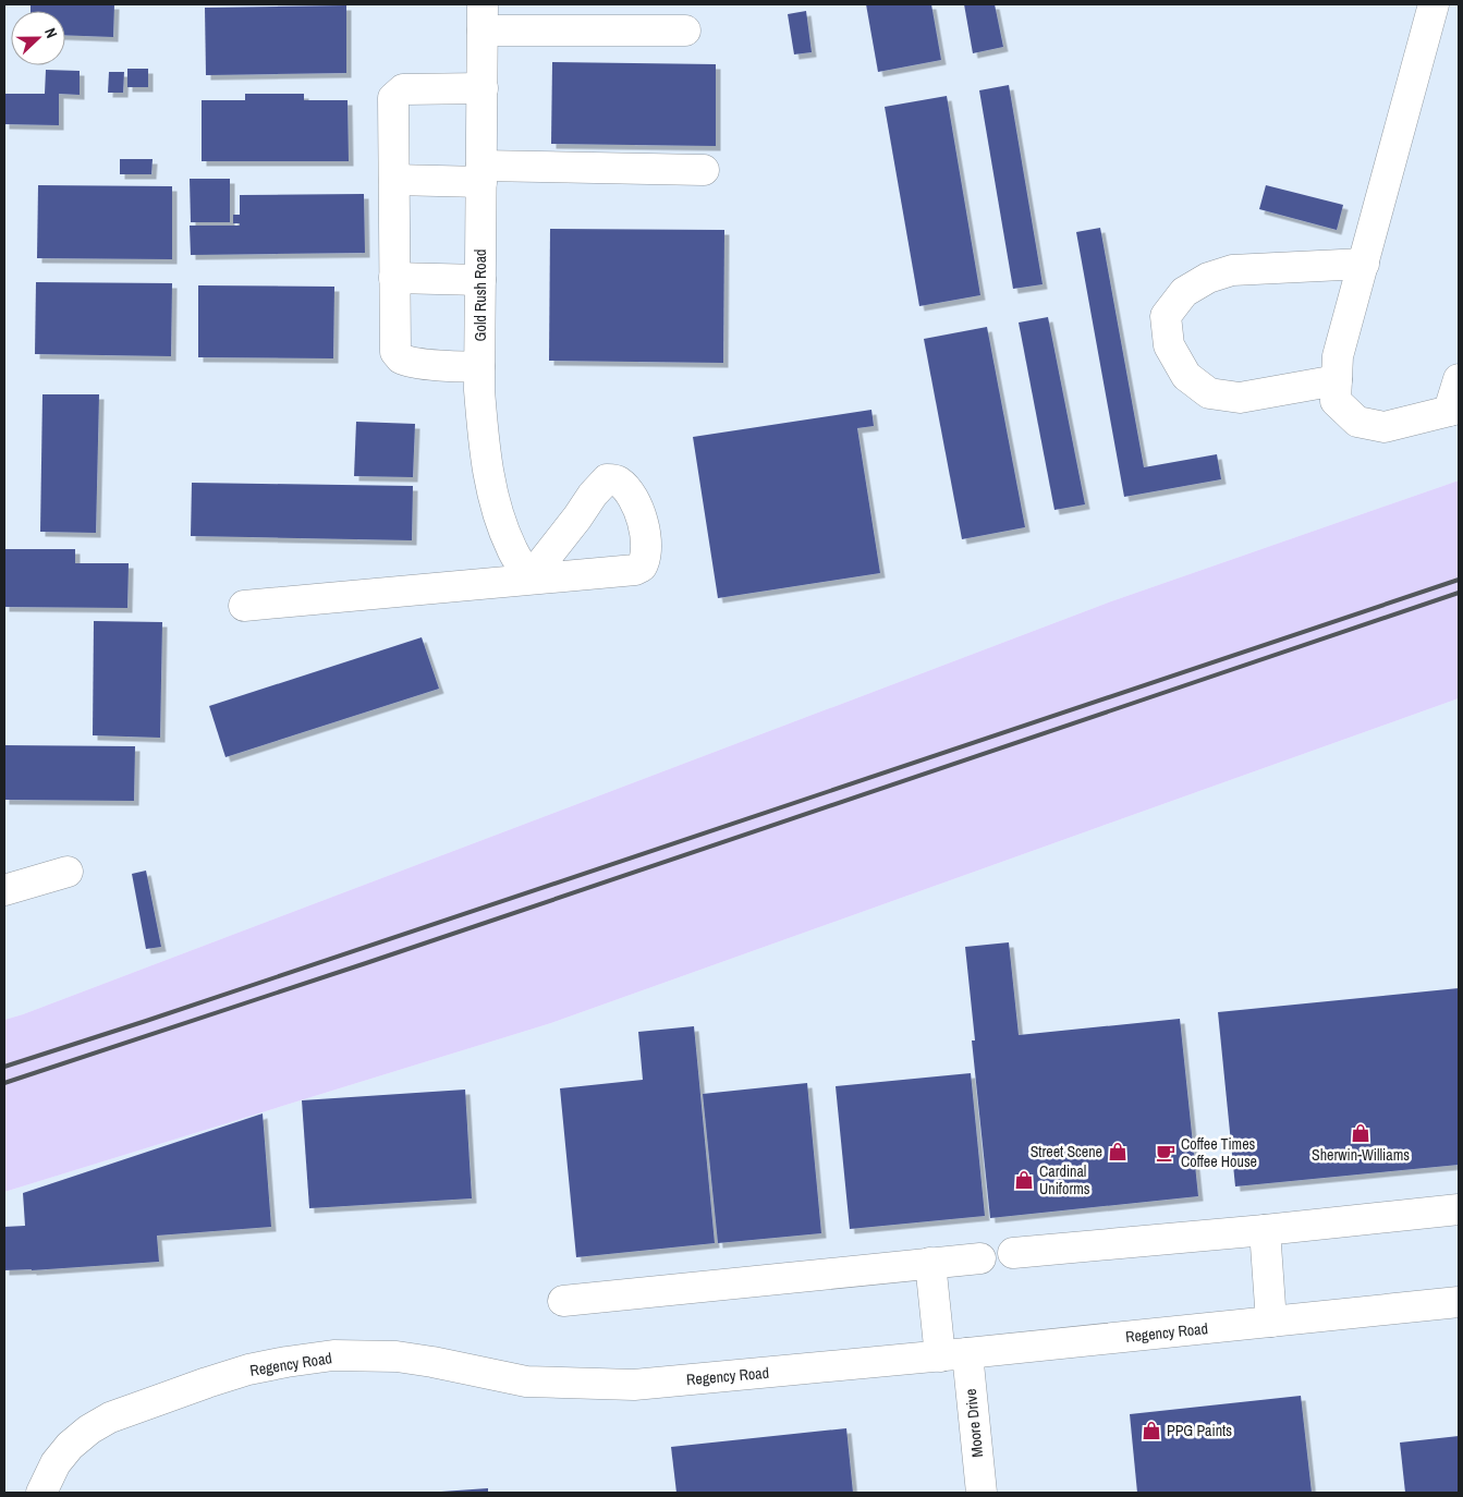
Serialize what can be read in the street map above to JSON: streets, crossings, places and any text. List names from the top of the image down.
{
  "streets": {
    "street": ["Gold Rush Road", "Regency Road", "Moore Drive"]
  },
  "crossings": [
    ["Regency Road", "Moore Drive"]
  ],
  "places": {
    "shop": [
      "Sherwin-Williams",
      "Street Scene",
      "Cardinal Uniforms",
      "PPG Paints"
    ],
    "cafe": ["Coffee Times Coffee House"]
  },
  "north": "right"
}
